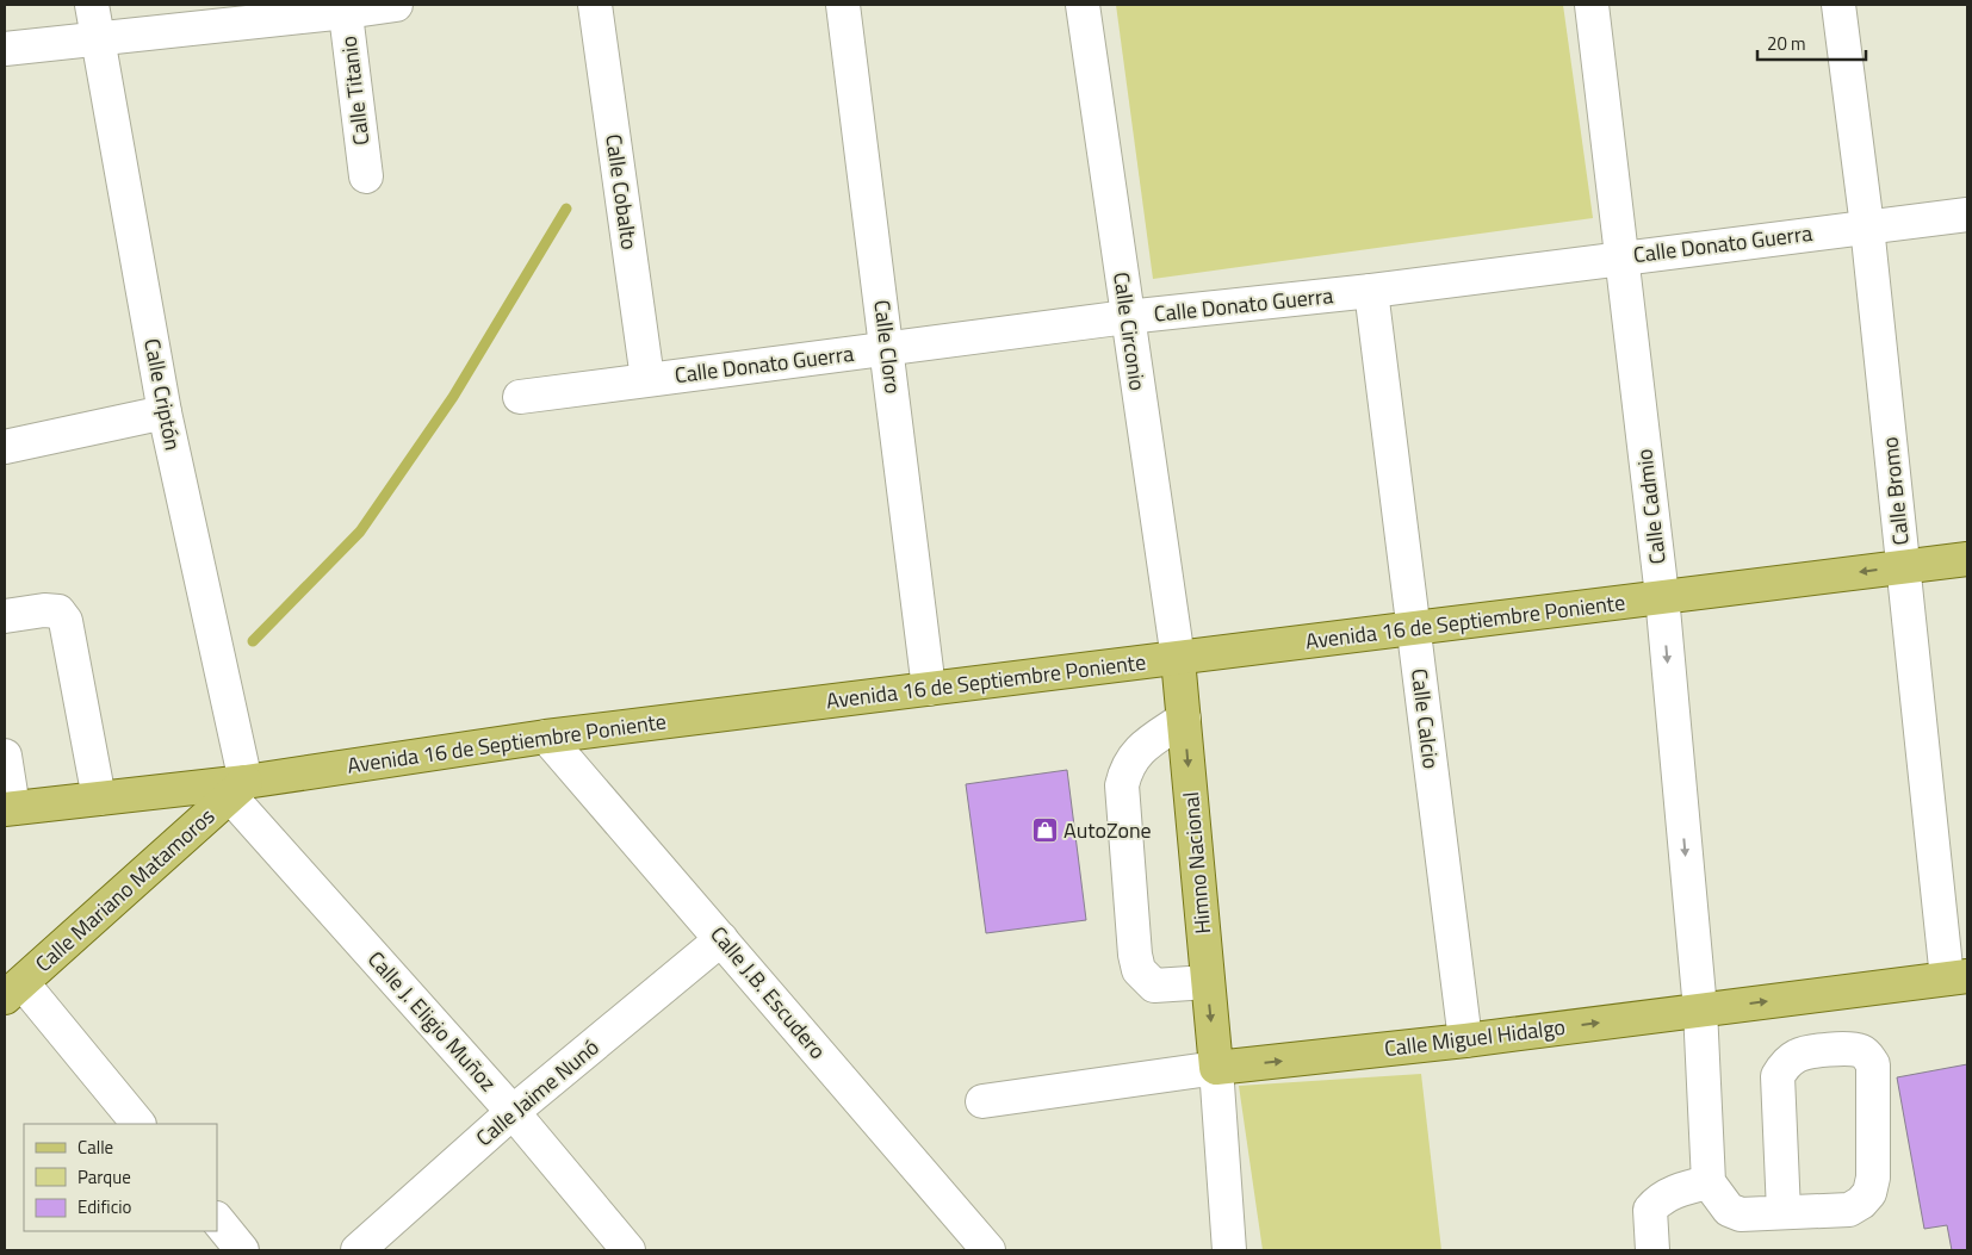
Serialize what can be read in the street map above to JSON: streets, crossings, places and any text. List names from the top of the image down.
{
  "streets": {
    "main road": [
      "Avenida 16 de Septiembre Poniente",
      "Himno Nacional",
      "Calle Mariano Matamoros",
      "Calle Miguel Hidalgo"
    ],
    "street": [
      "Calle Titanio",
      "Calle Cobalto",
      "Calle Donato Guerra",
      "Calle Circonio",
      "Calle Cloro",
      "Calle Criptón",
      "Calle Bromo",
      "Calle Cadmio",
      "Calle Calcio",
      "Calle J.B. Escudero",
      "Calle J. Eligio Muñoz",
      "Calle Jaime Nunó"
    ]
  },
  "crossings": [
    ["Calle Cobalto", "Calle Donato Guerra"],
    ["Calle Donato Guerra", "Calle Circonio"],
    ["Calle Donato Guerra", "Calle Cloro"],
    ["Calle Donato Guerra", "Calle Bromo"],
    ["Calle Donato Guerra", "Calle Cadmio"],
    ["Calle Donato Guerra", "Calle Calcio"],
    ["Calle Circonio", "Avenida 16 de Septiembre Poniente"],
    ["Calle Circonio", "Himno Nacional"],
    ["Calle Cloro", "Avenida 16 de Septiembre Poniente"],
    ["Calle Criptón", "Avenida 16 de Septiembre Poniente"],
    ["Calle Criptón", "Calle Mariano Matamoros"],
    ["Calle Criptón", "Calle J. Eligio Muñoz"],
    ["Calle Bromo", "Avenida 16 de Septiembre Poniente"],
    ["Calle Bromo", "Calle Miguel Hidalgo"],
    ["Calle Cadmio", "Avenida 16 de Septiembre Poniente"],
    ["Calle Cadmio", "Calle Miguel Hidalgo"],
    ["Avenida 16 de Septiembre Poniente", "Calle Calcio"],
    ["Avenida 16 de Septiembre Poniente", "Himno Nacional"],
    ["Avenida 16 de Septiembre Poniente", "Calle Mariano Matamoros"],
    ["Avenida 16 de Septiembre Poniente", "Calle J.B. Escudero"],
    ["Avenida 16 de Septiembre Poniente", "Calle J. Eligio Muñoz"],
    ["Calle Calcio", "Calle Miguel Hidalgo"],
    ["Himno Nacional", "Calle Miguel Hidalgo"],
    ["Calle Mariano Matamoros", "Calle J. Eligio Muñoz"],
    ["Calle J.B. Escudero", "Calle Jaime Nunó"],
    ["Calle J. Eligio Muñoz", "Calle Jaime Nunó"]
  ],
  "one_way": ["Calle Cadmio", "Himno Nacional", "Calle Miguel Hidalgo"],
  "places": {
    "shop": ["AutoZone"]
  },
  "legend": ["Calle", "Parque", "Edificio"],
  "scale_bar": "20 m"
}
